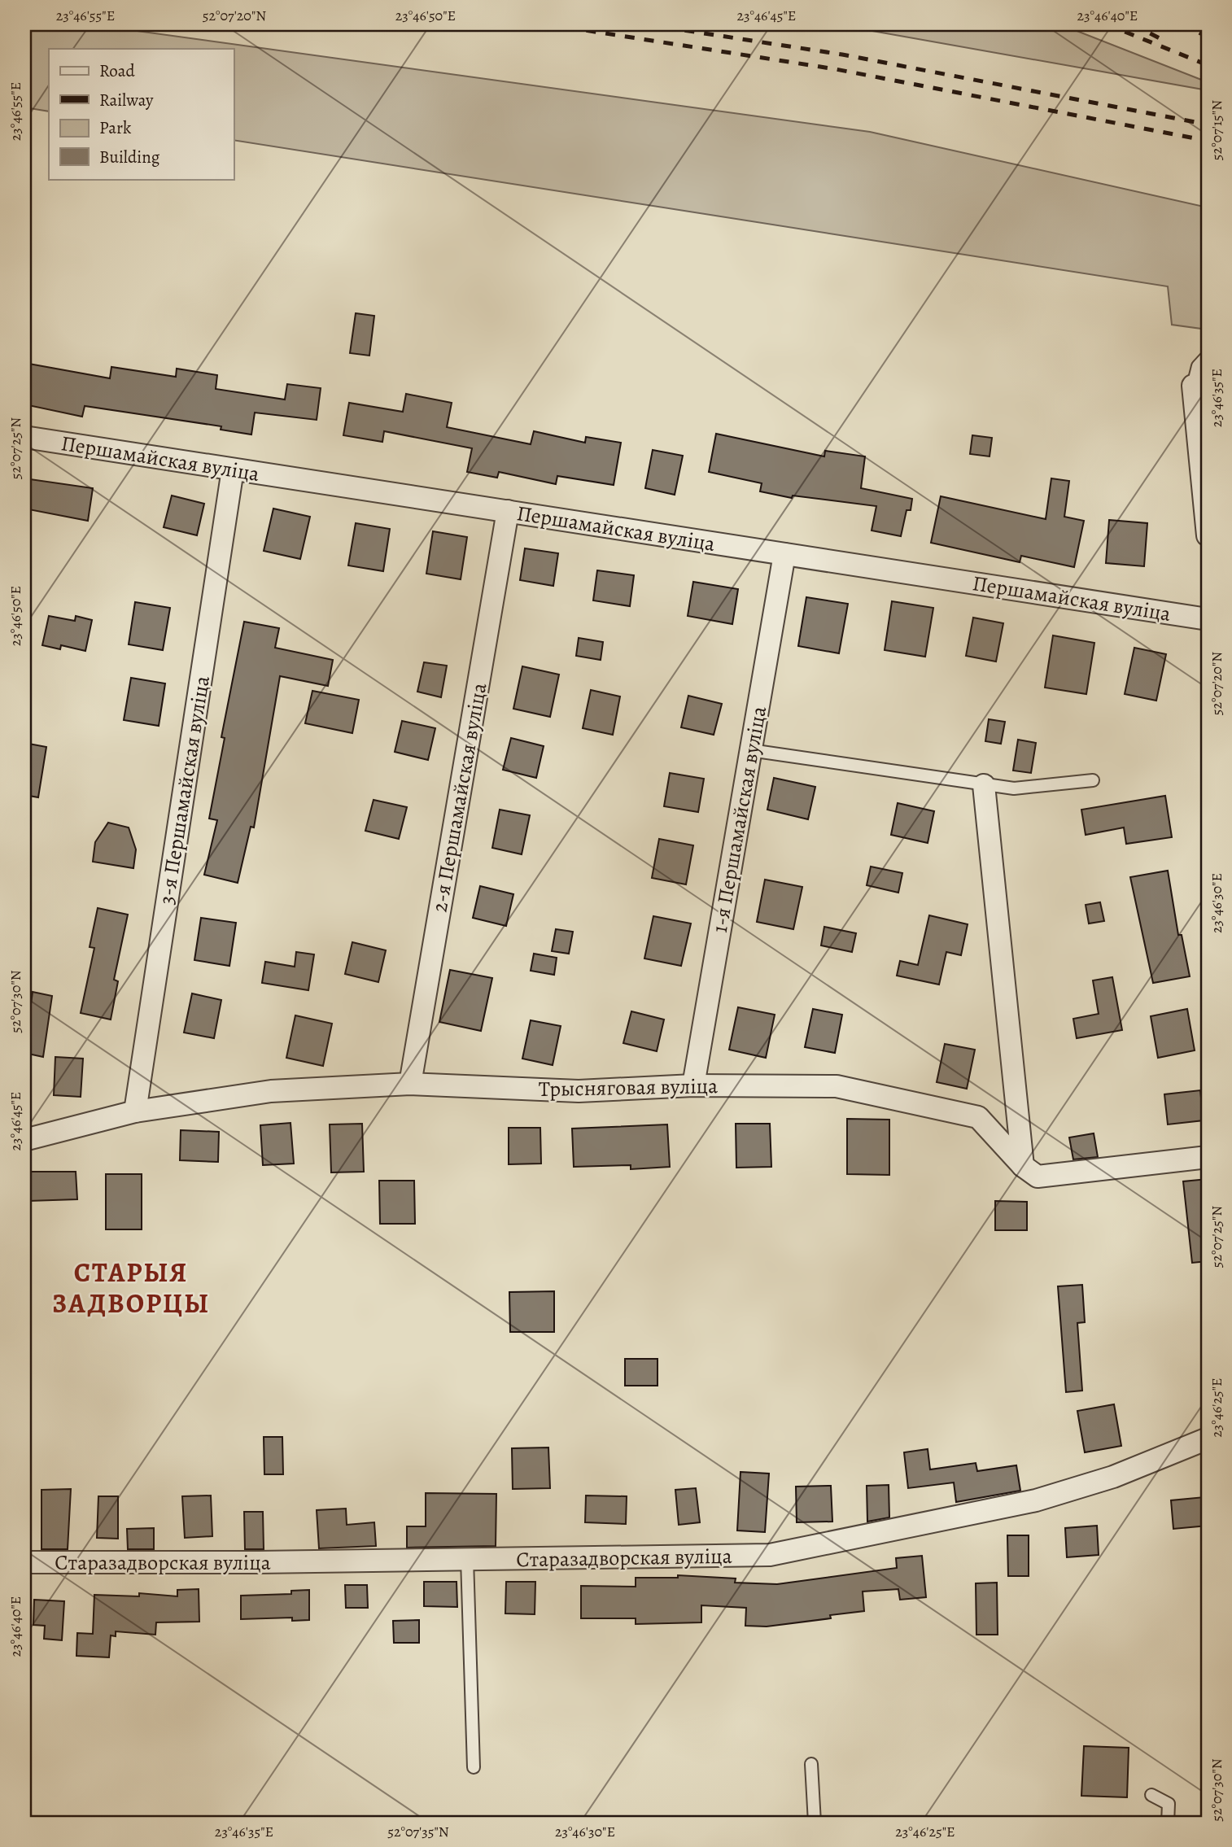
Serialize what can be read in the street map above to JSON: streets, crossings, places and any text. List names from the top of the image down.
{
  "streets": {
    "street": [
      "Першамайская вуліца",
      "3-я Першамайская вуліца",
      "2-я Першамайская вуліца",
      "1-я Першамайская вуліца",
      "Трысняговая вуліца",
      "Старазадворская вуліца"
    ]
  },
  "crossings": [
    ["Першамайская вуліца", "3-я Першамайская вуліца"],
    ["Першамайская вуліца", "2-я Першамайская вуліца"],
    ["Першамайская вуліца", "1-я Першамайская вуліца"],
    ["3-я Першамайская вуліца", "Трысняговая вуліца"],
    ["2-я Першамайская вуліца", "Трысняговая вуліца"],
    ["1-я Першамайская вуліца", "Трысняговая вуліца"]
  ],
  "districts": ["СТАРЫЯ ЗАДВОРЦЫ"],
  "legend": [
    "Road",
    "Railway",
    "Park",
    "Building"
  ],
  "coordinates": [
    "23°46'55\"E",
    "52°07'20\"N",
    "23°46'50\"E",
    "23°46'45\"E",
    "23°46'40\"E",
    "52°07'15\"N",
    "23°46'35\"E",
    "52°07'25\"N",
    "23°46'30\"E",
    "52°07'30\"N",
    "23°46'25\"E",
    "52°07'35\"N"
  ]
}
